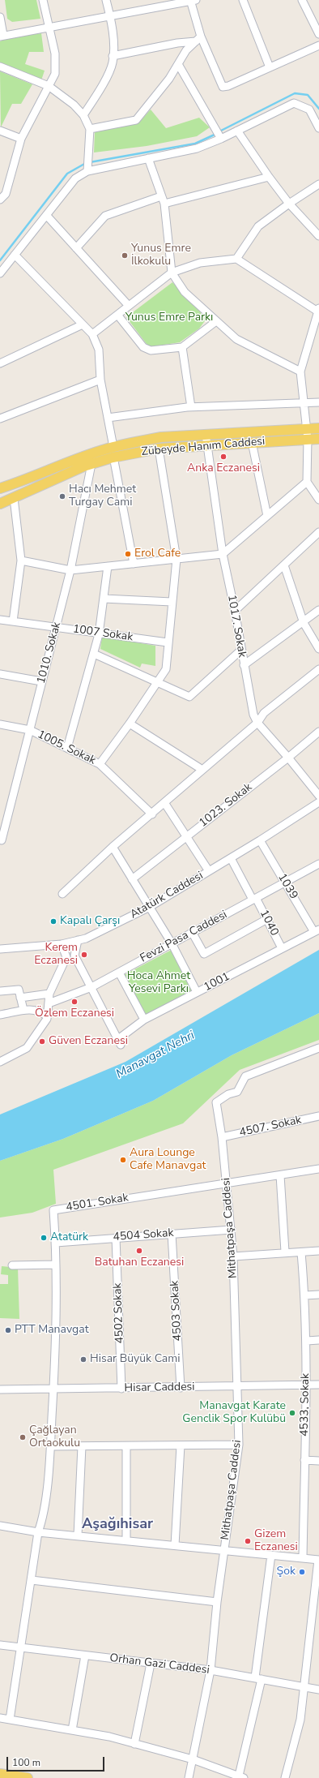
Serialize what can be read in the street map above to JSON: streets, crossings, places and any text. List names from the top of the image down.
{
  "streets": {
    "main road": ["Zübeyde Hanım Caddesi"],
    "street": [
      "1017. Sokak",
      "1007 Sokak",
      "1010. Sokak",
      "1005. Sokak",
      "1023. Sokak",
      "1039",
      "Atatürk Caddesi",
      "1040",
      "Fevzi Pasa Caddesi",
      "1001",
      "4507. Sokak",
      "4501. Sokak",
      "Mithatpaşa Caddesi",
      "4504 Sokak",
      "4503 Sokak",
      "4502 Sokak",
      "Hisar Caddesi",
      "4533, Sokak",
      "Orhan Gazi Caddesi"
    ]
  },
  "crossings": [
    ["Zübeyde Hanım Caddesi", "1017. Sokak"],
    ["Zübeyde Hanım Caddesi", "1010. Sokak"],
    ["1017. Sokak", "1023. Sokak"],
    ["1007 Sokak", "1010. Sokak"],
    ["1010. Sokak", "1005. Sokak"],
    ["1039", "Atatürk Caddesi"],
    ["1039", "Fevzi Pasa Caddesi"],
    ["1039", "1001"],
    ["Atatürk Caddesi", "1040"],
    ["1040", "Fevzi Pasa Caddesi"],
    ["1040", "1001"],
    ["Fevzi Pasa Caddesi", "1001"],
    ["4507. Sokak", "Mithatpaşa Caddesi"],
    ["4501. Sokak", "Mithatpaşa Caddesi"],
    ["4501. Sokak", "4504 Sokak"],
    ["4501. Sokak", "Hisar Caddesi"],
    ["4501. Sokak", "Orhan Gazi Caddesi"],
    ["Mithatpaşa Caddesi", "4504 Sokak"],
    ["Mithatpaşa Caddesi", "Hisar Caddesi"],
    ["Mithatpaşa Caddesi", "Orhan Gazi Caddesi"],
    ["4504 Sokak", "4503 Sokak"],
    ["4504 Sokak", "4502 Sokak"],
    ["4503 Sokak", "Hisar Caddesi"],
    ["4502 Sokak", "Hisar Caddesi"],
    ["Hisar Caddesi", "4533, Sokak"]
  ],
  "districts": ["Aşağıhisar"],
  "water": ["Manavgat Nehri"],
  "parks": ["Yunus Emre Parkı", "Hoca Ahmet Yesevi Parkı"],
  "places": [
    "Yunus Emre İlkokulu",
    "Anka Eczanesi",
    "Hacı Mehmet Turgay Cami",
    "Erol Cafe",
    "Kapalı Çarşı",
    "Kerem Eczanesi",
    "Özlem Eczanesi",
    "Güven Eczanesi",
    "Aura Lounge Cafe Manavgat",
    "Atatürk",
    "Batuhan Eczanesi",
    "PTT Manavgat",
    "Hisar Büyük Cami",
    "Manavgat Karate Genclik Spor Kulübü",
    "Çağlayan Ortaokulu",
    "Gizem Eczanesi",
    "Şok"
  ],
  "scale_bar": "100 m"
}
